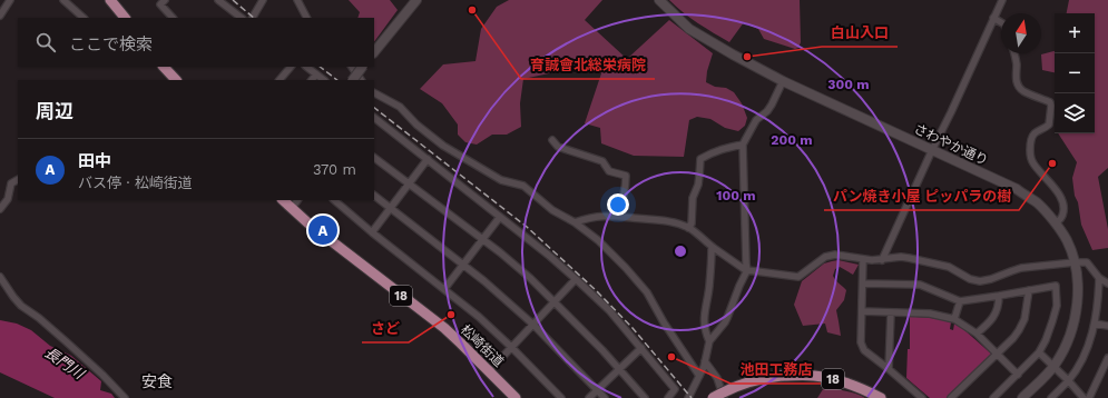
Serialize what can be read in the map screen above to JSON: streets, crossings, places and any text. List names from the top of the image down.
{
  "streets": {
    "main road": ["18", "松崎街道"],
    "street": ["さわやか通り"]
  },
  "districts": ["安食"],
  "water": ["長門川"],
  "places": [
    "育誠會北総栄病院",
    "白山入口",
    "パン焼き小屋 ピッパラの樹",
    "さど",
    "池田工務店"
  ],
  "north": "top",
  "page": {
    "map_buttons": ["+", "−"],
    "search": "ここで検索",
    "heading": "周辺",
    "list": [
      {
        "mark": "A",
        "name": "田中",
        "note": "バス停 · 松崎街道",
        "value": "370 m"
      }
    ],
    "pins": "A"
  },
  "rings": ["300 m", "200 m", "100 m"]
}
